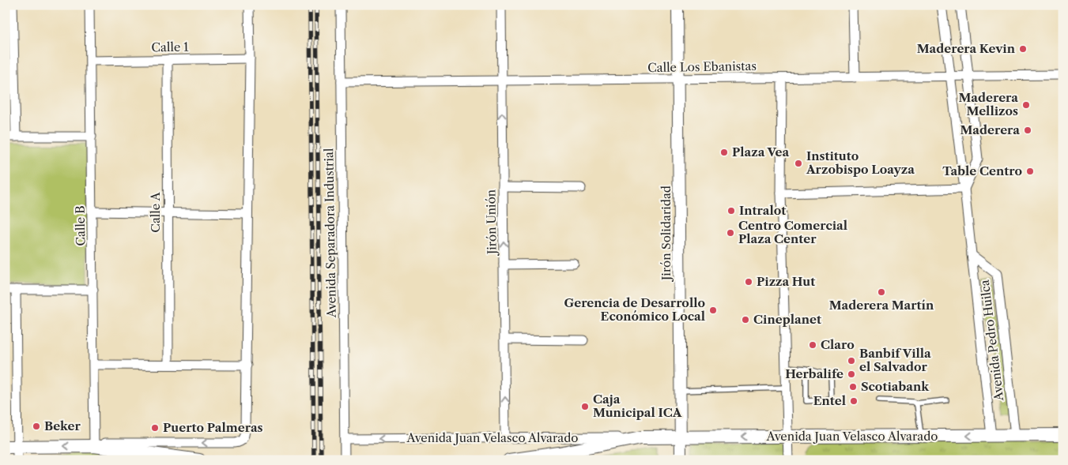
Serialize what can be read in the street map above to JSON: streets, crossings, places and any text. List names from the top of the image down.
{
  "streets": {
    "main road": ["Avenida Juan Velasco Alvarado"],
    "street": [
      "Calle 1",
      "Calle Los Ebanistas",
      "Calle A",
      "Jirón Unión",
      "Calle B",
      "Avenida Separadora Industrial",
      "Jirón Solidaridad",
      "Avenida Pedro Huilca"
    ]
  },
  "crossings": [
    ["Calle 1", "Calle A"],
    ["Calle 1", "Calle B"],
    ["Calle Los Ebanistas", "Jirón Unión"],
    ["Calle Los Ebanistas", "Avenida Separadora Industrial"],
    ["Calle Los Ebanistas", "Jirón Solidaridad"],
    ["Jirón Unión", "Avenida Juan Velasco Alvarado"],
    ["Avenida Separadora Industrial", "Avenida Juan Velasco Alvarado"],
    ["Jirón Solidaridad", "Avenida Juan Velasco Alvarado"],
    ["Avenida Pedro Huilca", "Avenida Juan Velasco Alvarado"]
  ],
  "one_way": ["Jirón Unión", "Avenida Juan Velasco Alvarado"],
  "places": [
    "Maderera Kevin",
    "Maderera Mellizos",
    "Maderera",
    "Plaza Vea",
    "Instituto Arzobispo Loayza",
    "Table Centro",
    "Intralot",
    "Centro Comercial Plaza Center",
    "Pizza Hut",
    "Maderera Martín",
    "Gerencia de Desarrollo Económico Local",
    "Cineplanet",
    "Claro",
    "Banbif Villa el Salvador",
    "Herbalife",
    "Scotiabank",
    "Entel",
    "Caja Municipal ICA",
    "Beker",
    "Puerto Palmeras"
  ]
}
